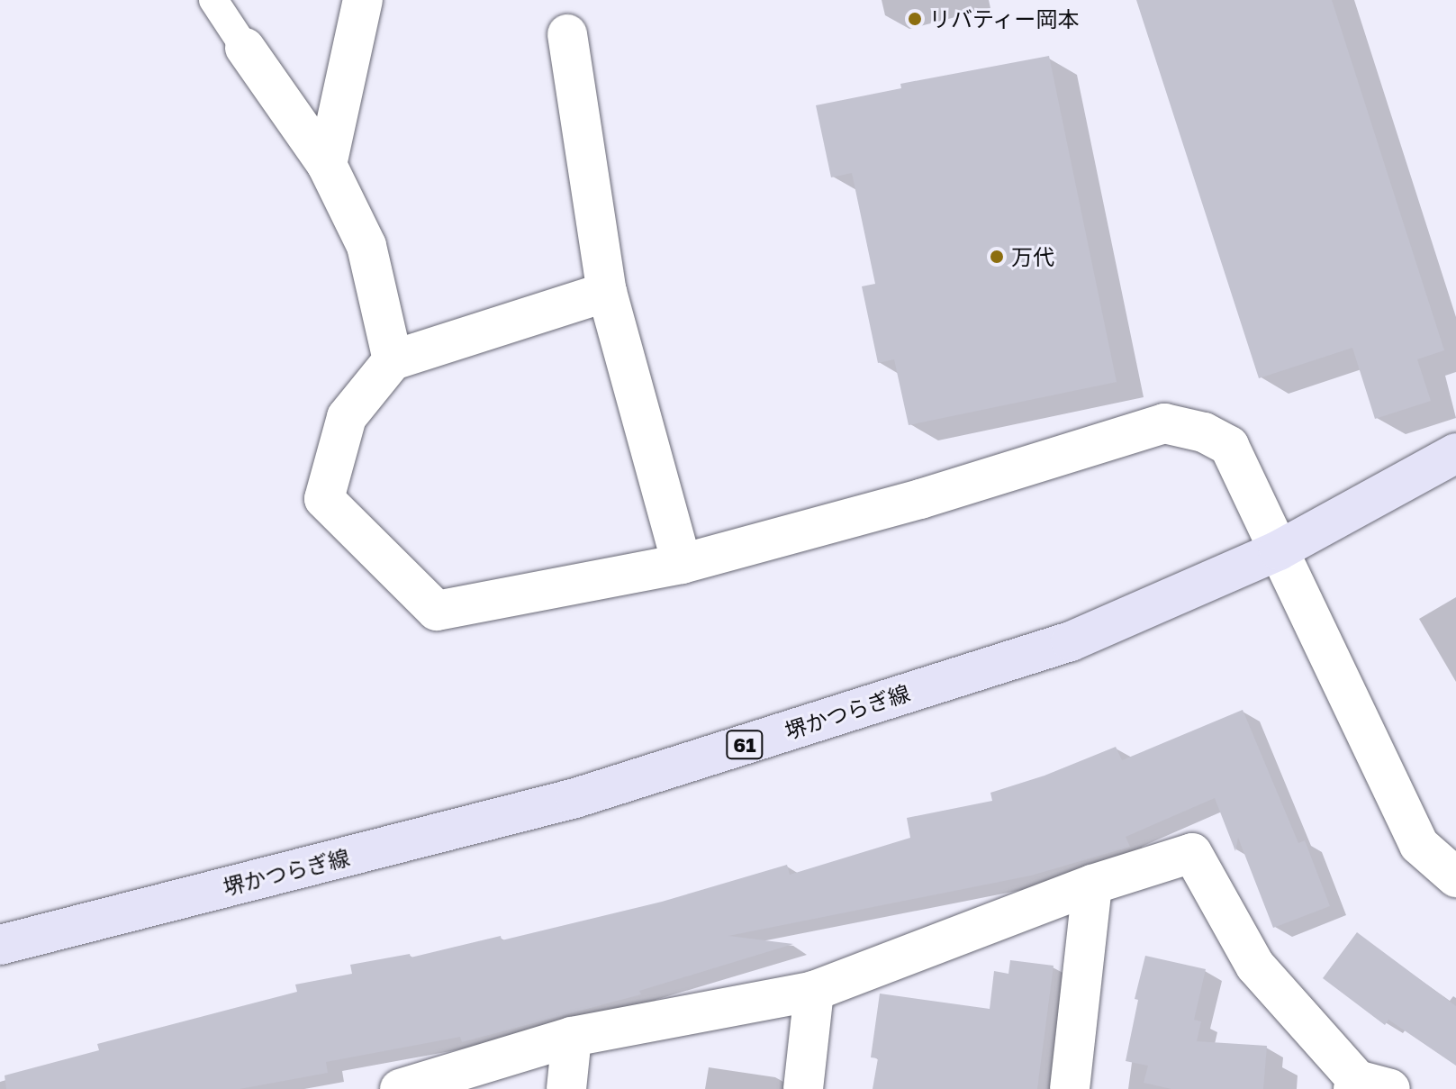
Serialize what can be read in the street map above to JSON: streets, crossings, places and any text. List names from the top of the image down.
{
  "streets": {
    "main road": ["堺かつらぎ線", "61"]
  },
  "places": ["リバティー岡本", "万代"]
}
